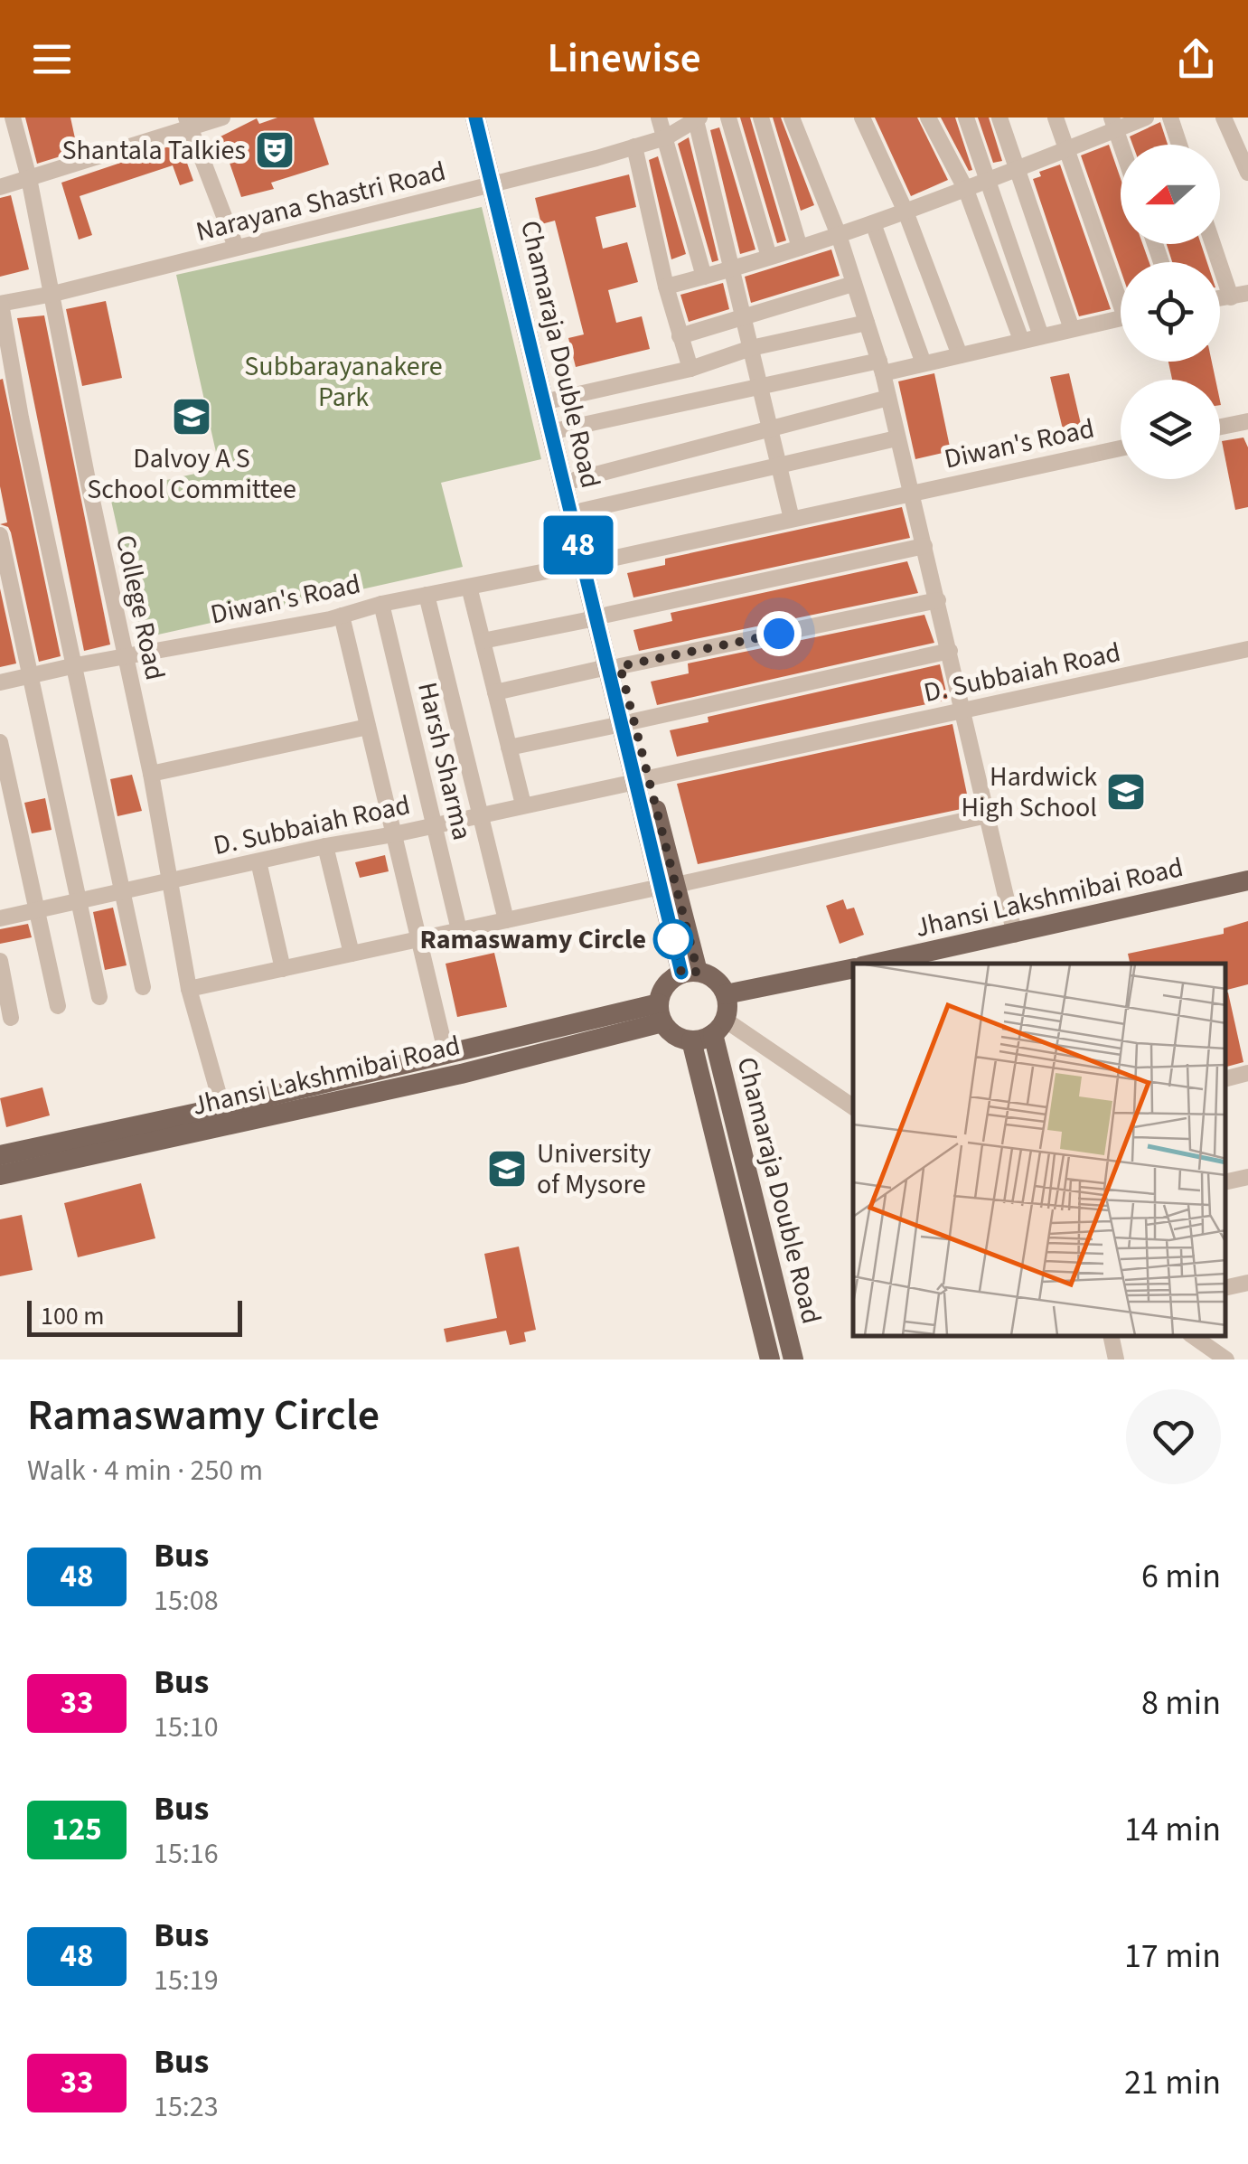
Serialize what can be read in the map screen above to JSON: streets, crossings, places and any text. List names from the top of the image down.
{
  "streets": {
    "main road": ["Chamaraja Double Road", "Jhansi Lakshmibai Road"],
    "street": [
      "Narayana Shastri Road",
      "Diwan's Road",
      "College Road",
      "D. Subbaiah Road",
      "Harsh Sharma"
    ]
  },
  "crossings": [
    ["Narayana Shastri Road", "Chamaraja Double Road"],
    ["Narayana Shastri Road", "College Road"],
    ["Chamaraja Double Road", "Diwan's Road"],
    ["Chamaraja Double Road", "D. Subbaiah Road"],
    ["Chamaraja Double Road", "Jhansi Lakshmibai Road"],
    ["Diwan's Road", "College Road"],
    ["Diwan's Road", "Harsh Sharma"],
    ["College Road", "D. Subbaiah Road"],
    ["College Road", "Jhansi Lakshmibai Road"],
    ["D. Subbaiah Road", "Harsh Sharma"]
  ],
  "parks": ["Subbarayanakere Park"],
  "places": {
    "theatre": ["Shantala Talkies"],
    "school or university": ["Dalvoy A S School Committee", "Hardwick High School", "University of Mysore"],
    "other": ["Ramaswamy Circle"]
  },
  "lines": ["bus line 48"],
  "scale_bar": "100 m",
  "north": "left",
  "page": {
    "header": "Linewise",
    "on_map": "48",
    "scale": "100 m",
    "heading": ["Ramaswamy Circle", "Walk · 4 min · 250 m"],
    "list": [
      {
        "mark": "48",
        "name": "Bus",
        "note": "15:08",
        "value": "6 min"
      },
      {
        "mark": "33",
        "name": "Bus",
        "note": "15:10",
        "value": "8 min"
      },
      {
        "mark": "125",
        "name": "Bus",
        "note": "15:16",
        "value": "14 min"
      },
      {
        "mark": "48",
        "name": "Bus",
        "note": "15:19",
        "value": "17 min"
      },
      {
        "mark": "33",
        "name": "Bus",
        "note": "15:23",
        "value": "21 min"
      }
    ]
  }
}
